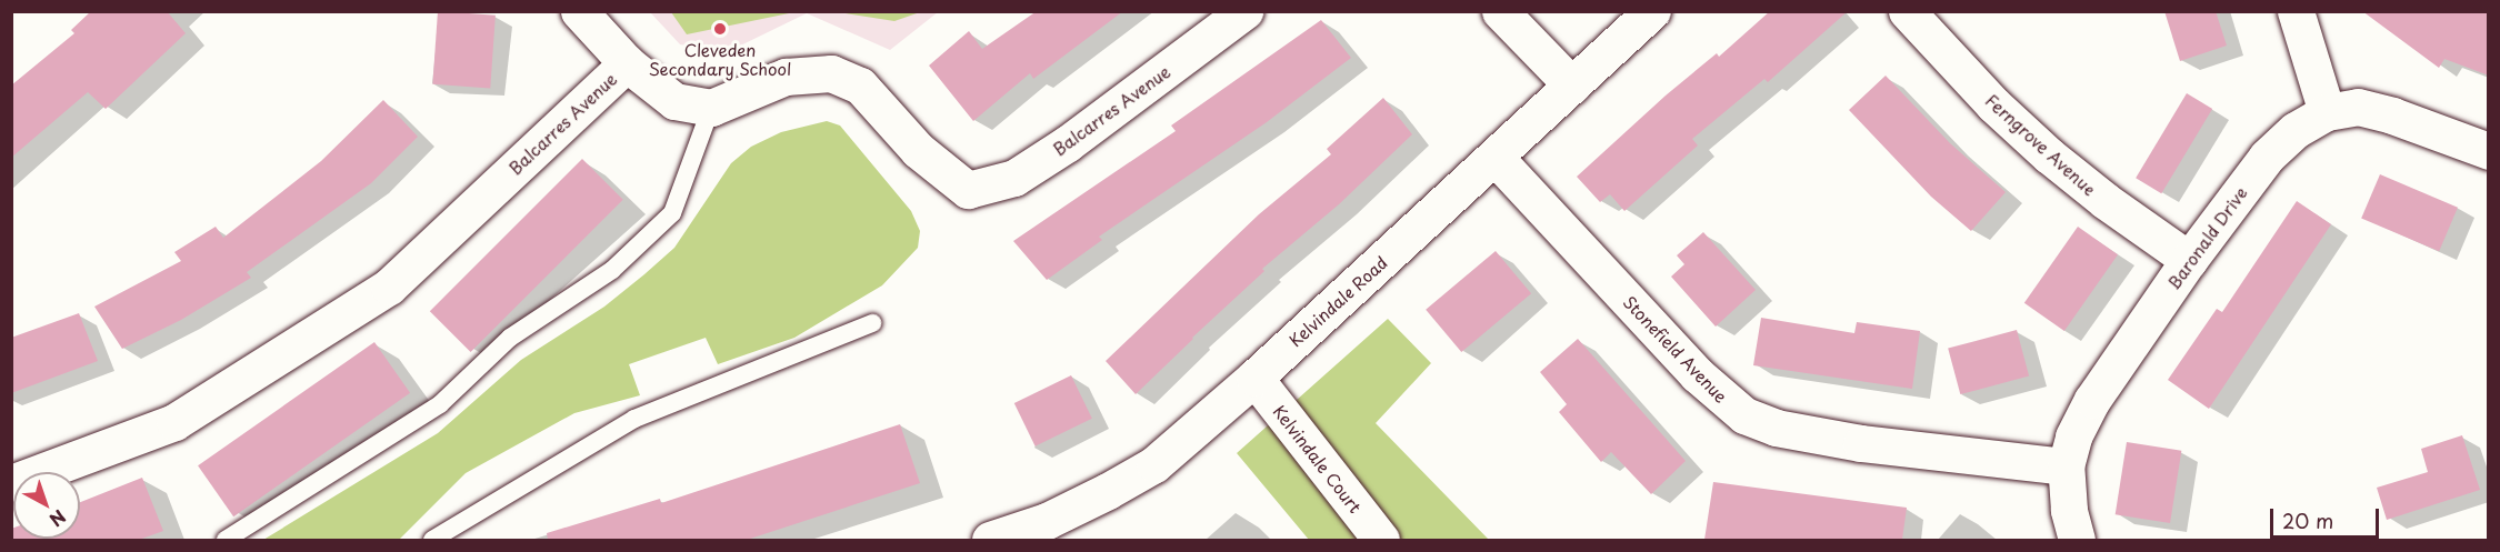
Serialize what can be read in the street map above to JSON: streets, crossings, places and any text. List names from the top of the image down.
{
  "streets": {
    "street": [
      "Balcarres Avenue",
      "Ferngrove Avenue",
      "Baronald Drive",
      "Kelvindale Road",
      "Stonefield Avenue",
      "Kelvindale Court"
    ]
  },
  "crossings": [
    ["Ferngrove Avenue", "Baronald Drive"],
    ["Baronald Drive", "Stonefield Avenue"],
    ["Kelvindale Road", "Stonefield Avenue"],
    ["Kelvindale Road", "Kelvindale Court"]
  ],
  "places": ["Cleveden Secondary School"],
  "scale_bar": "20 m",
  "north": "bottom right"
}
